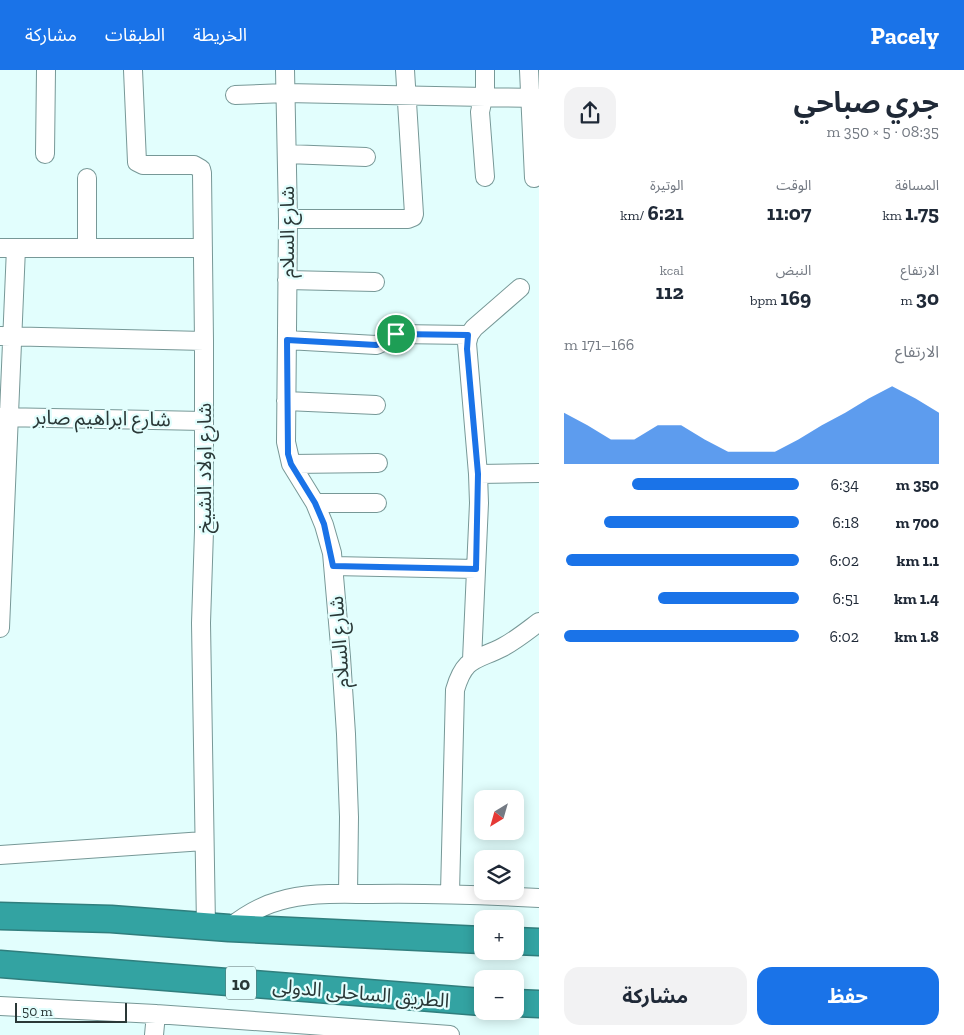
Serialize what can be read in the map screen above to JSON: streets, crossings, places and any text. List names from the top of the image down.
{
  "streets": {
    "highway": ["10", "الطريق الساحلى الدولى"],
    "street": ["شارع السلام", "شارع ابراهيم صابر", "شارع اولاد الشيخ"]
  },
  "crossings": [
    ["شارع ابراهيم صابر", "شارع اولاد الشيخ"]
  ],
  "scale_bar": "50 m",
  "north": "bottom left",
  "page": {
    "header": "Pacely",
    "nav": ["الخريطة", "الطبقات", "مشاركة"],
    "heading": ["جري صباحي", "08:35 · 5 × 350 m"],
    "stats": [
      ["المسافة", "1.75 km"],
      ["الوقت", "11:07"],
      ["الوتيرة", "6:21 /km"],
      ["الارتفاع", "30 m"],
      ["النبض", "169 bpm"],
      ["kcal", "112"]
    ],
    "chart": ["الارتفاع", "166–171 m"],
    "list": [
      {
        "name": "350 m",
        "note": "6:34"
      },
      {
        "name": "700 m",
        "note": "6:18"
      },
      {
        "name": "1.1 km",
        "note": "6:02"
      },
      {
        "name": "1.4 km",
        "note": "6:51"
      },
      {
        "name": "1.8 km",
        "note": "6:02"
      }
    ],
    "map_buttons": ["+", "−"],
    "buttons": ["حفظ", "مشاركة"],
    "scale": "50 m"
  }
}
